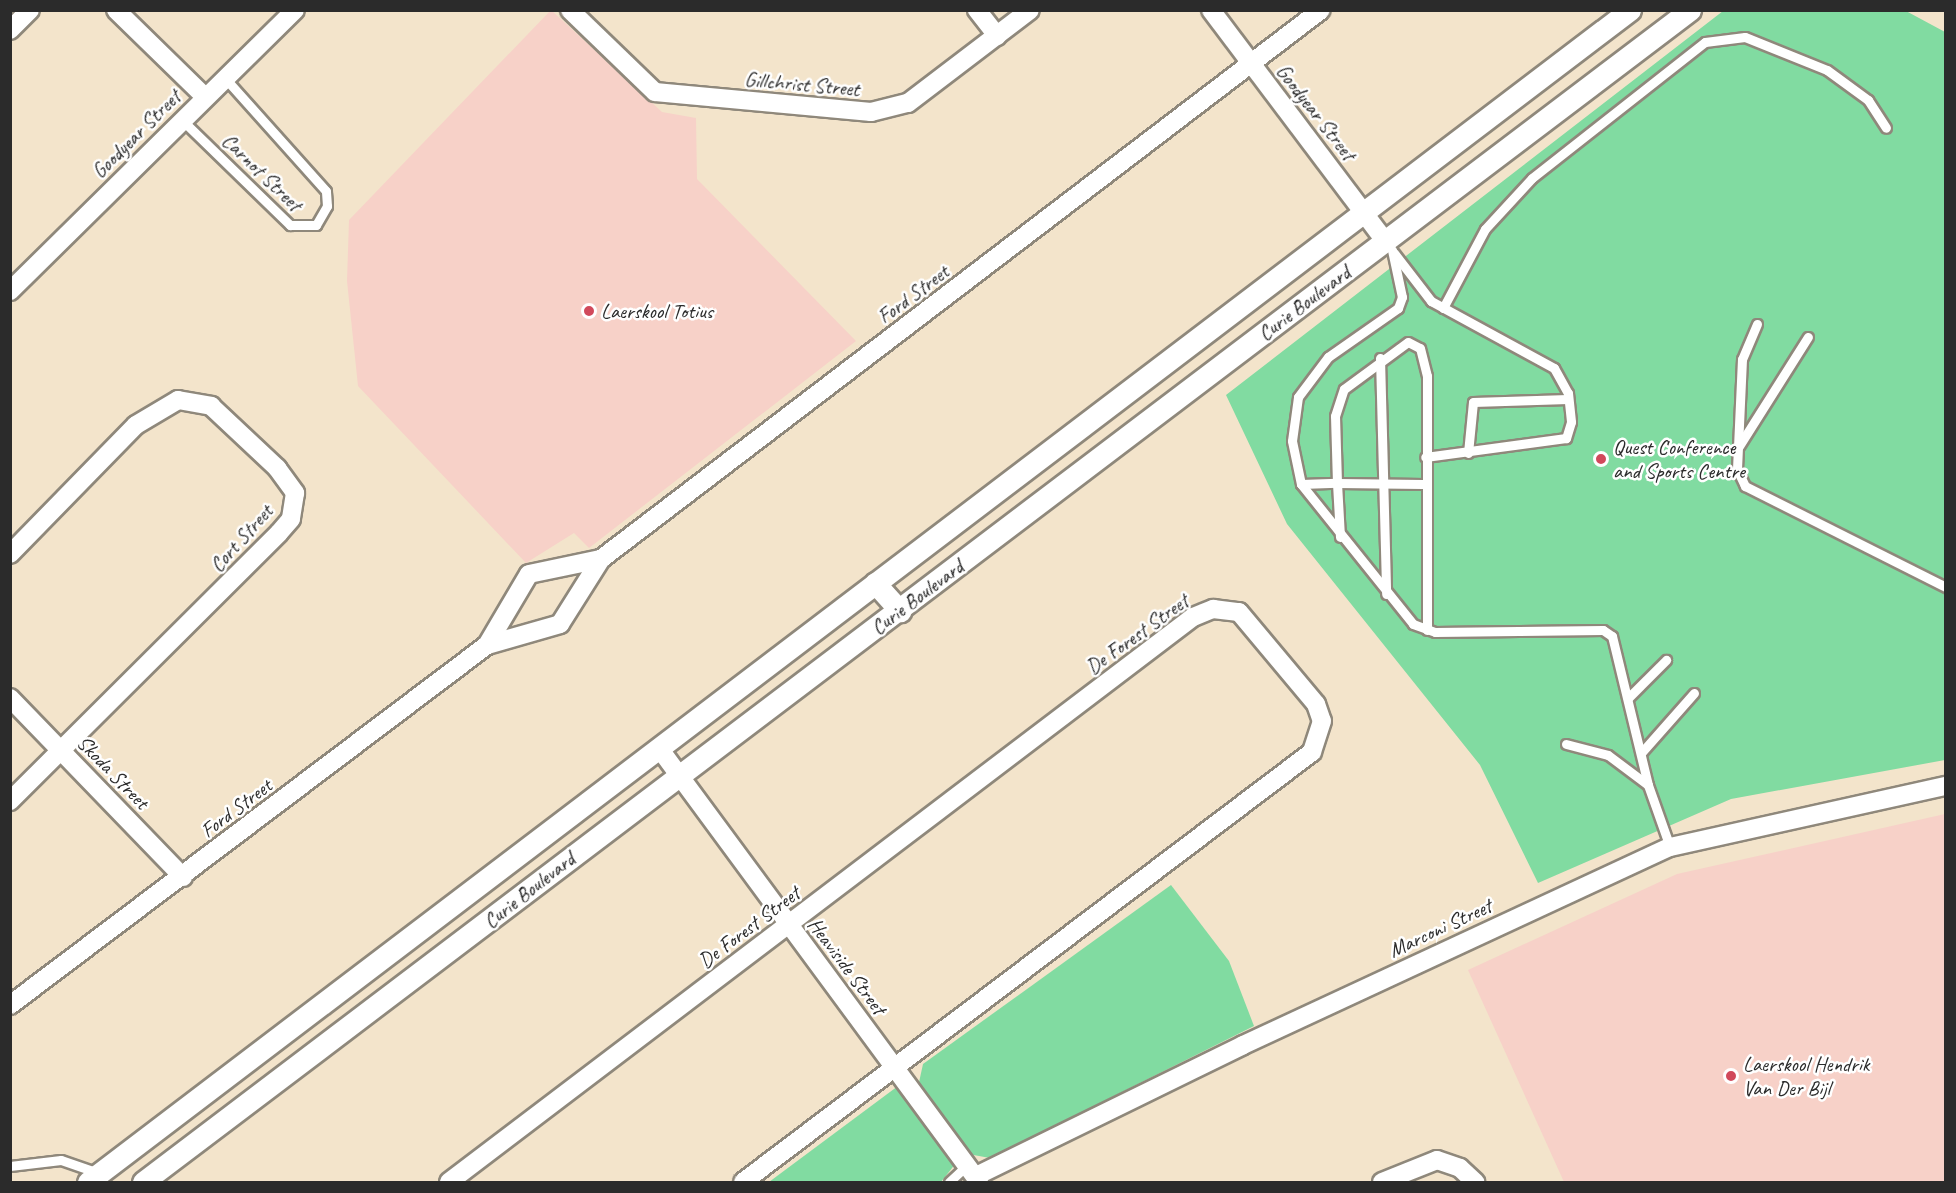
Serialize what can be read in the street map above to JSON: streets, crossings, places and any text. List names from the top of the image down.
{
  "streets": {
    "street": [
      "Gillchrist Street",
      "Goodyear Street",
      "Ford Street",
      "Curie Boulevard",
      "Cort Street",
      "De Forest Street",
      "Skoda Street",
      "Marconi Street",
      "Heaviside Street"
    ],
    "lane": ["Carnot Street"]
  },
  "crossings": [
    ["Goodyear Street", "Carnot Street"],
    ["Goodyear Street", "Ford Street"],
    ["Goodyear Street", "Curie Boulevard"],
    ["Ford Street", "Skoda Street"],
    ["Curie Boulevard", "Heaviside Street"],
    ["Cort Street", "Skoda Street"],
    ["De Forest Street", "Heaviside Street"],
    ["Marconi Street", "Heaviside Street"]
  ],
  "places": ["Laerskool Totius", "Quest Conference and Sports Centre", "Laerskool Hendrik Van Der Bijl"]
}
